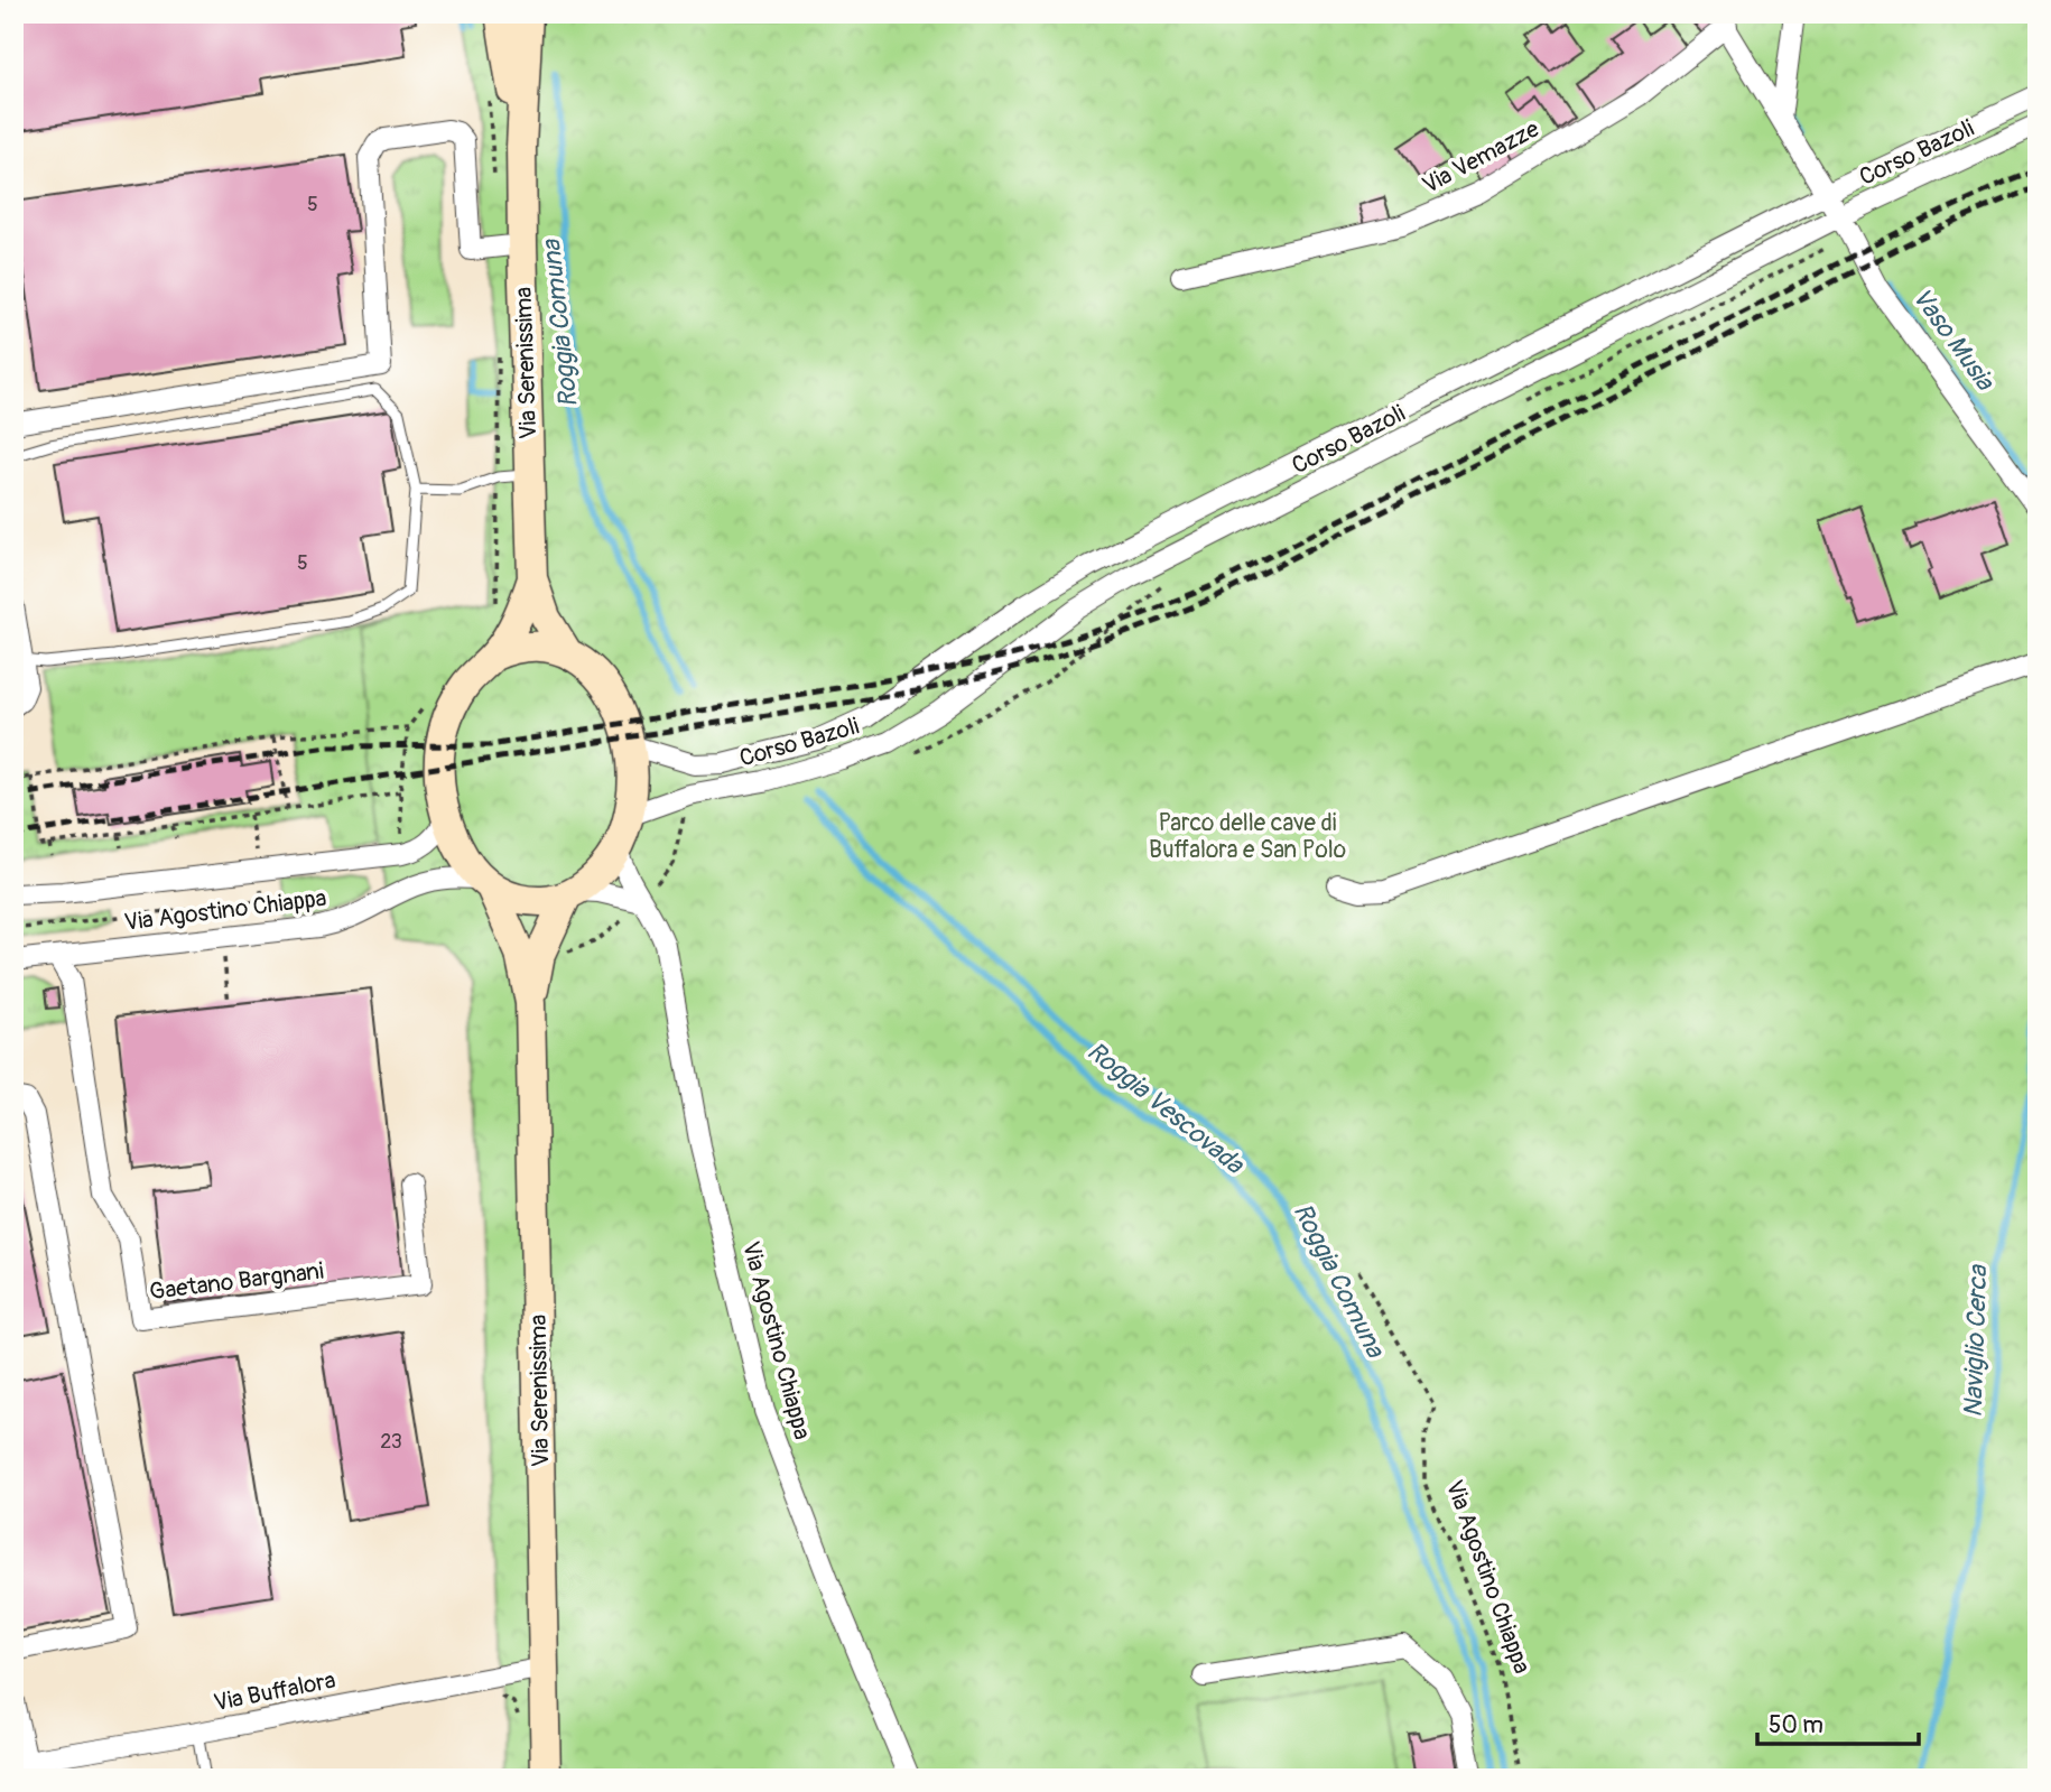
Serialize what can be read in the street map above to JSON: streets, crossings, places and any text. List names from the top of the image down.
{
  "streets": {
    "main road": ["Via Serenissima"],
    "street": [
      "Corso Bazoli",
      "Via Vemazze",
      "Via Agostino Chiappa",
      "Gaetano Bargnani",
      "Via Buffalora"
    ]
  },
  "crossings": [
    ["Corso Bazoli", "Via Vemazze"],
    ["Corso Bazoli", "Via Serenissima"],
    ["Corso Bazoli", "Via Agostino Chiappa"],
    ["Via Serenissima", "Via Agostino Chiappa"],
    ["Via Serenissima", "Via Buffalora"],
    ["Via Agostino Chiappa", "Gaetano Bargnani"]
  ],
  "water": [
    "Roggia Comuna",
    "Vaso Musia",
    "Roggia Vescovada",
    "Naviglio Cerca"
  ],
  "parks": ["Parco delle cave di Buffalora e San Polo"],
  "house_numbers": ["5", "5", "23"],
  "scale_bar": "50 m"
}
